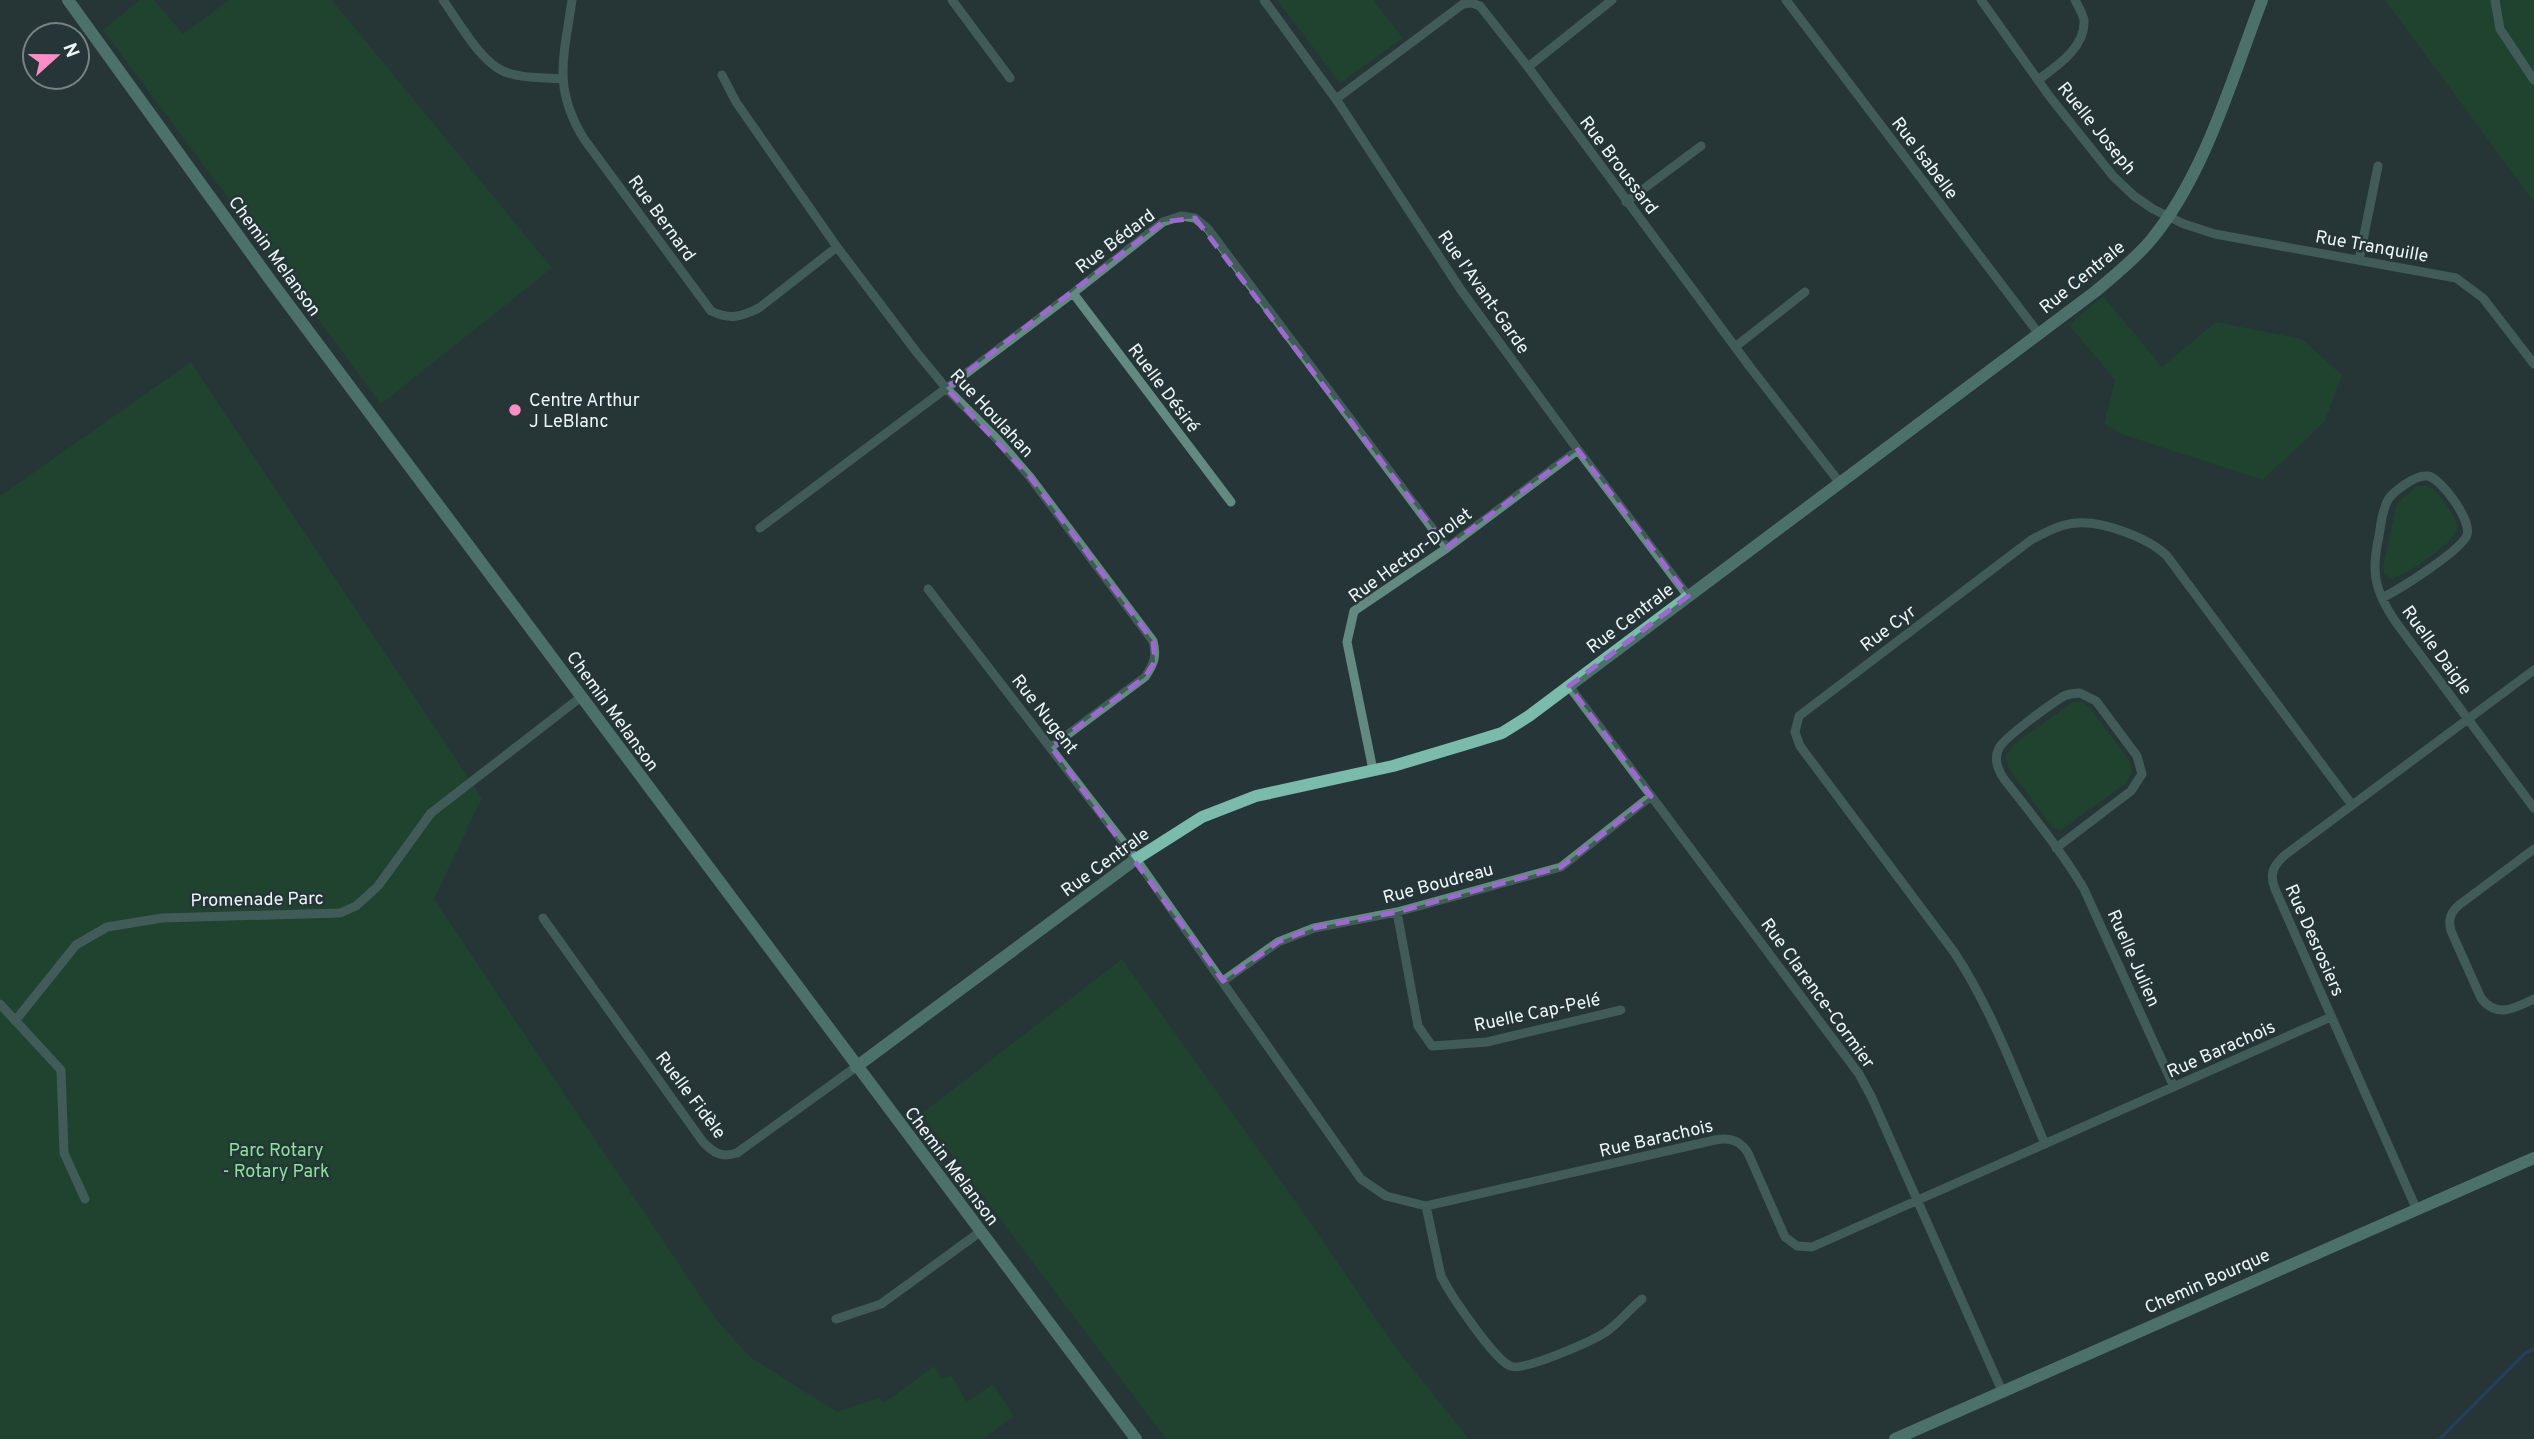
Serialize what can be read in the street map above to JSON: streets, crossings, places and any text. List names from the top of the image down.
{
  "streets": {
    "street": [
      "Ruelle Joseph",
      "Rue Isabelle",
      "Rue Broussard",
      "Rue Bernard",
      "Rue Bédard",
      "Rue Tranquille",
      "Chemin Melanson",
      "Rue Centrale",
      "Rue l'Avant-Garde",
      "Ruelle Désiré",
      "Rue Houlahan",
      "Rue Hector-Drolet",
      "Rue Cyr",
      "Ruelle Daigle",
      "Rue Nugent",
      "Rue Boudreau",
      "Promenade Parc",
      "Rue Desrosiers",
      "Ruelle Julien",
      "Rue Clarence-Cormier",
      "Ruelle Cap-Pelé",
      "Rue Barachois",
      "Ruelle Fidèle",
      "Chemin Bourque"
    ]
  },
  "crossings": [
    ["Ruelle Joseph", "Rue Tranquille"],
    ["Ruelle Joseph", "Rue Centrale"],
    ["Rue Isabelle", "Rue Centrale"],
    ["Rue Broussard", "Rue Centrale"],
    ["Rue Broussard", "Rue l'Avant-Garde"],
    ["Rue Bernard", "Rue Houlahan"],
    ["Rue Bédard", "Ruelle Désiré"],
    ["Rue Bédard", "Rue Houlahan"],
    ["Rue Bédard", "Rue Hector-Drolet"],
    ["Rue Tranquille", "Rue Centrale"],
    ["Chemin Melanson", "Rue Centrale"],
    ["Chemin Melanson", "Promenade Parc"],
    ["Chemin Melanson", "Ruelle Fidèle"],
    ["Rue Centrale", "Rue l'Avant-Garde"],
    ["Rue Centrale", "Rue Hector-Drolet"],
    ["Rue Centrale", "Rue Nugent"],
    ["Rue Centrale", "Rue Clarence-Cormier"],
    ["Rue Centrale", "Rue Barachois"],
    ["Rue Centrale", "Ruelle Fidèle"],
    ["Rue l'Avant-Garde", "Rue Hector-Drolet"],
    ["Rue Houlahan", "Rue Nugent"],
    ["Rue Cyr", "Rue Desrosiers"],
    ["Rue Cyr", "Rue Barachois"],
    ["Ruelle Daigle", "Rue Desrosiers"],
    ["Rue Nugent", "Rue Barachois"],
    ["Rue Boudreau", "Rue Clarence-Cormier"],
    ["Rue Boudreau", "Ruelle Cap-Pelé"],
    ["Rue Boudreau", "Rue Barachois"],
    ["Rue Desrosiers", "Rue Barachois"],
    ["Rue Desrosiers", "Chemin Bourque"],
    ["Ruelle Julien", "Rue Barachois"],
    ["Rue Clarence-Cormier", "Rue Barachois"],
    ["Rue Clarence-Cormier", "Chemin Bourque"]
  ],
  "parks": ["Parc Rotary - Rotary Park"],
  "places": ["Centre Arthur J LeBlanc"],
  "north": "right"
}
